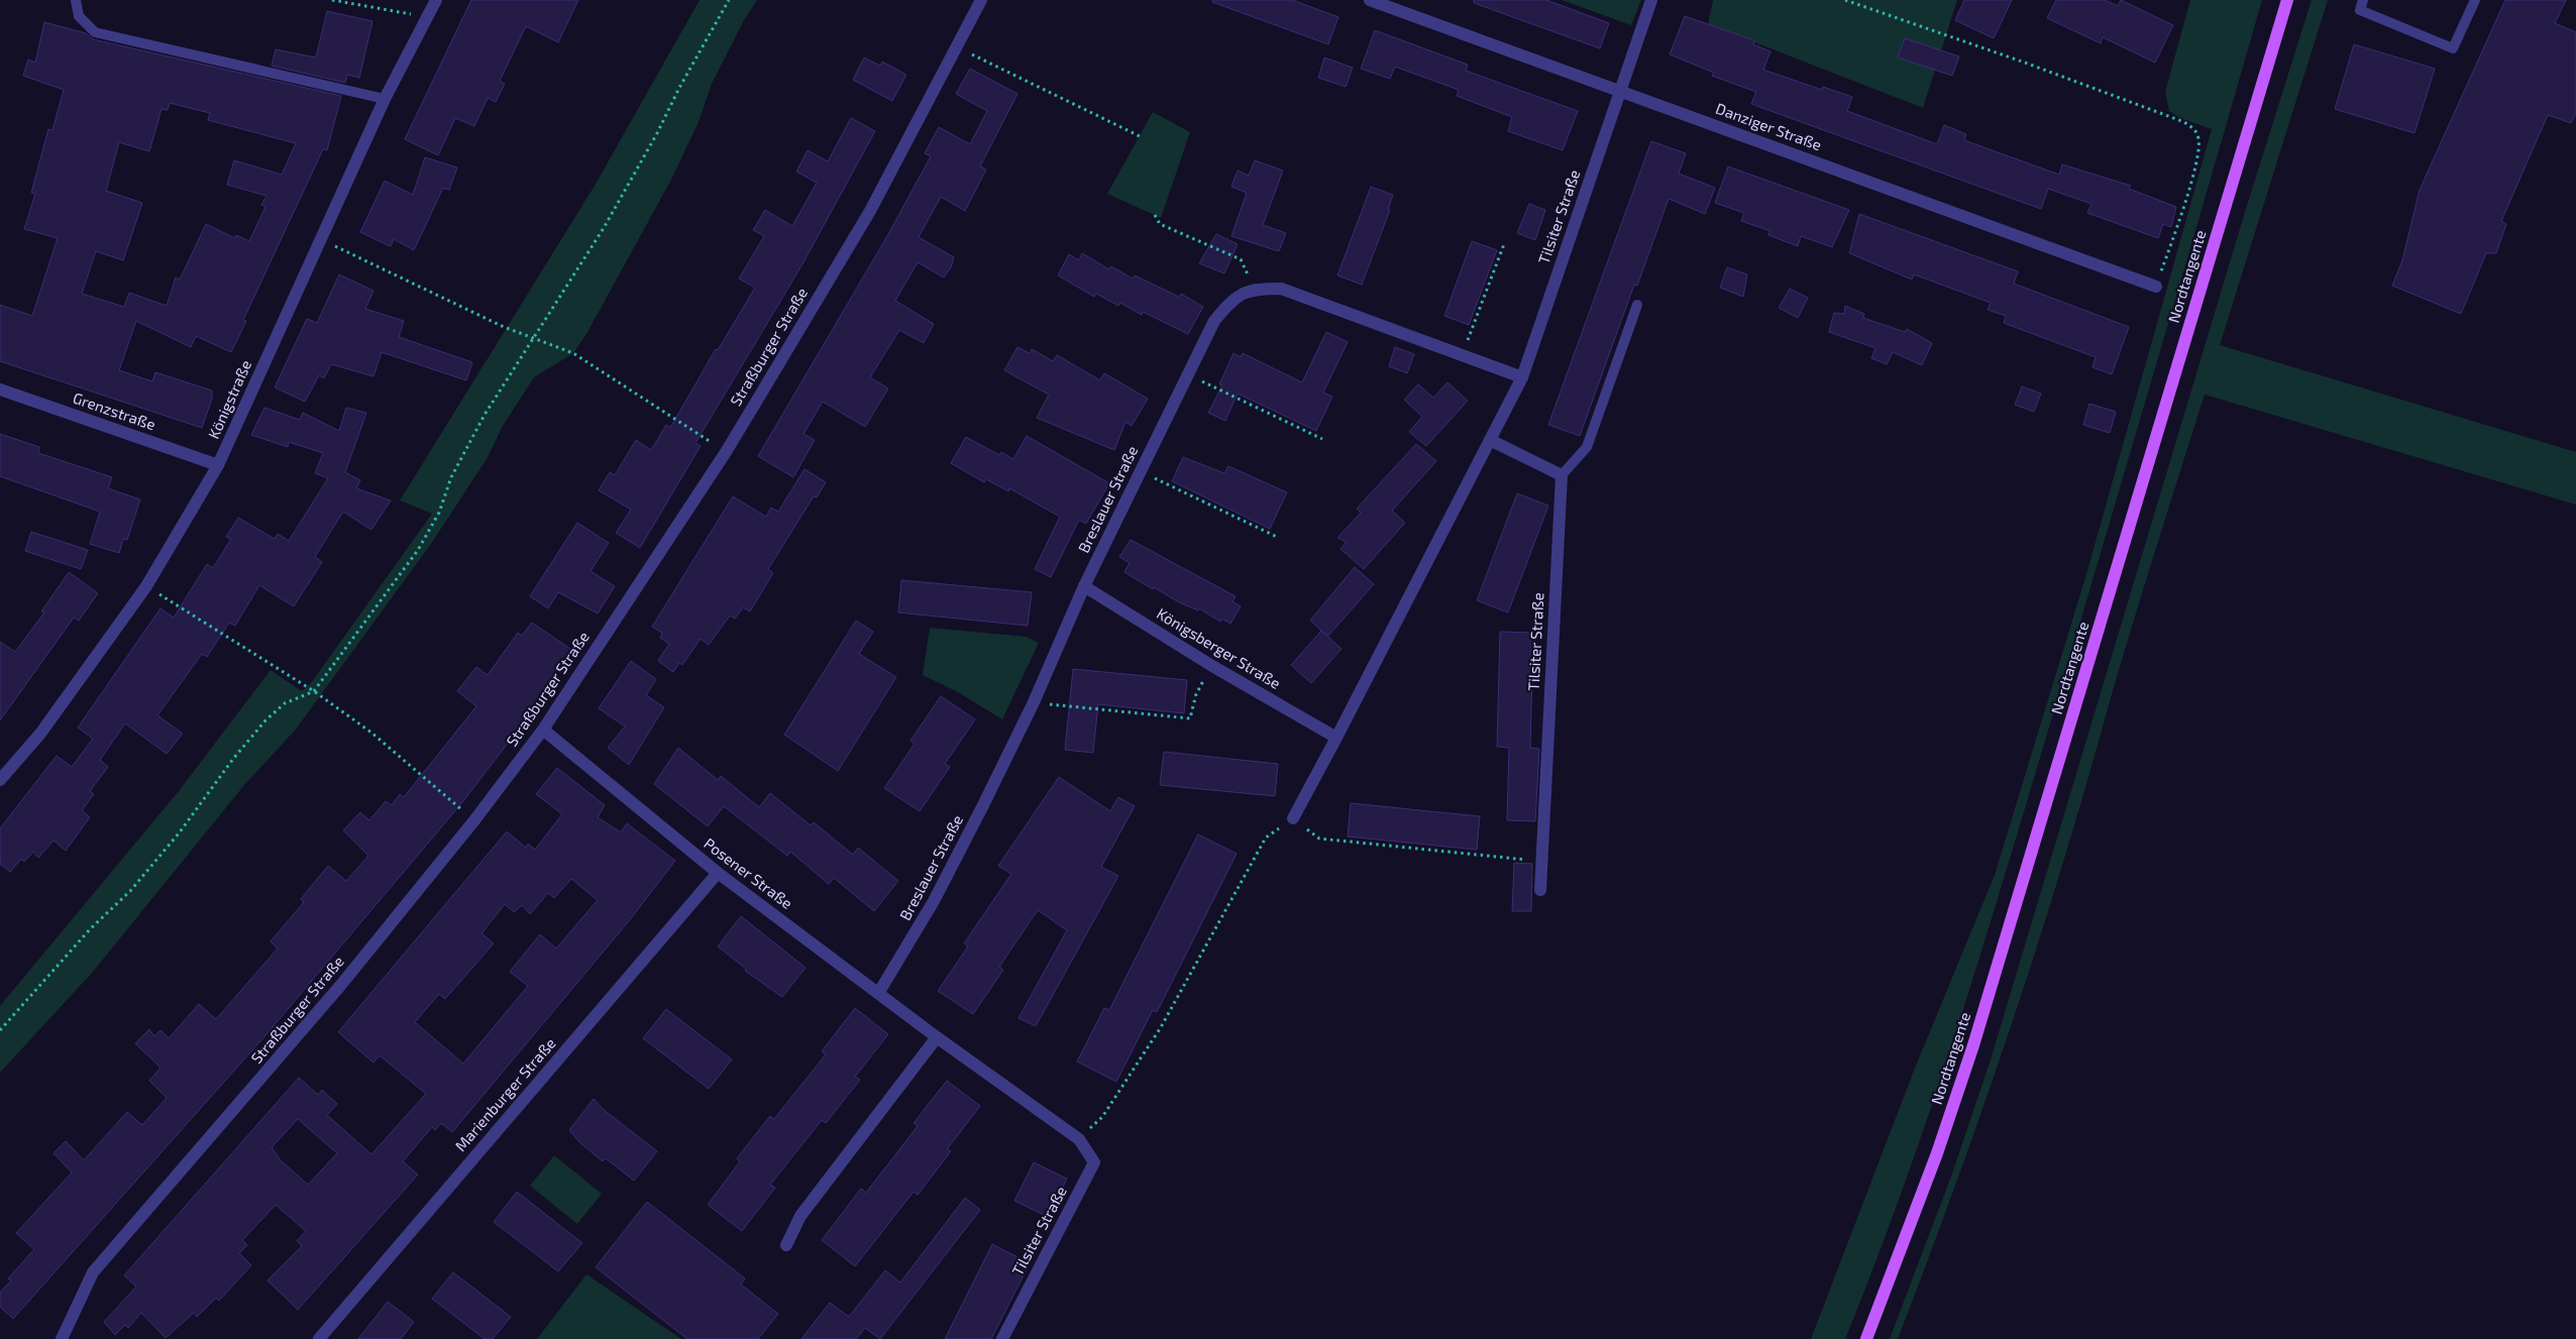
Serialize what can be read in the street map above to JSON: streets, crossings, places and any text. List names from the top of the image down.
{
  "streets": {
    "main road": ["Nordtangente"],
    "street": [
      "Danziger Straße",
      "Tilsiter Straße",
      "Straßburger Straße",
      "Königstraße",
      "Grenzstraße",
      "Breslauer Straße",
      "Königsberger Straße",
      "Posener Straße",
      "Marienburger Straße"
    ]
  },
  "crossings": [
    ["Danziger Straße", "Tilsiter Straße"],
    ["Tilsiter Straße", "Breslauer Straße"],
    ["Tilsiter Straße", "Königsberger Straße"],
    ["Tilsiter Straße", "Posener Straße"],
    ["Straßburger Straße", "Posener Straße"],
    ["Königstraße", "Grenzstraße"],
    ["Breslauer Straße", "Königsberger Straße"],
    ["Breslauer Straße", "Posener Straße"],
    ["Posener Straße", "Marienburger Straße"]
  ]
}
